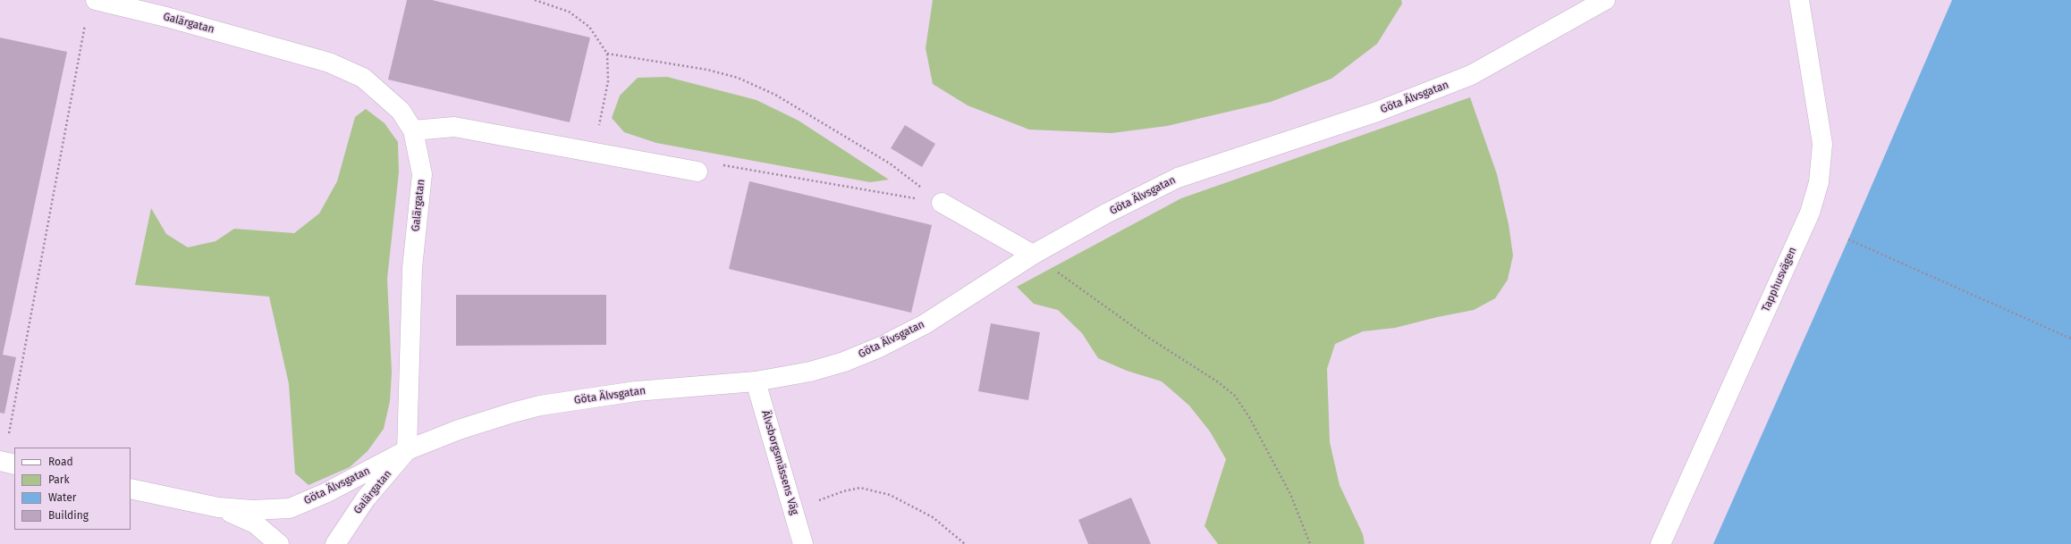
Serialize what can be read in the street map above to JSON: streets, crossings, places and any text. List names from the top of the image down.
{
  "streets": {
    "lane": [
      "Galärgatan",
      "Göta Älvsgatan",
      "Tapphusvägen",
      "Älvsborgsmässens Väg"
    ]
  },
  "crossings": [
    ["Galärgatan", "Göta Älvsgatan"],
    ["Göta Älvsgatan", "Älvsborgsmässens Väg"]
  ],
  "legend": [
    "Road",
    "Park",
    "Water",
    "Building"
  ]
}
